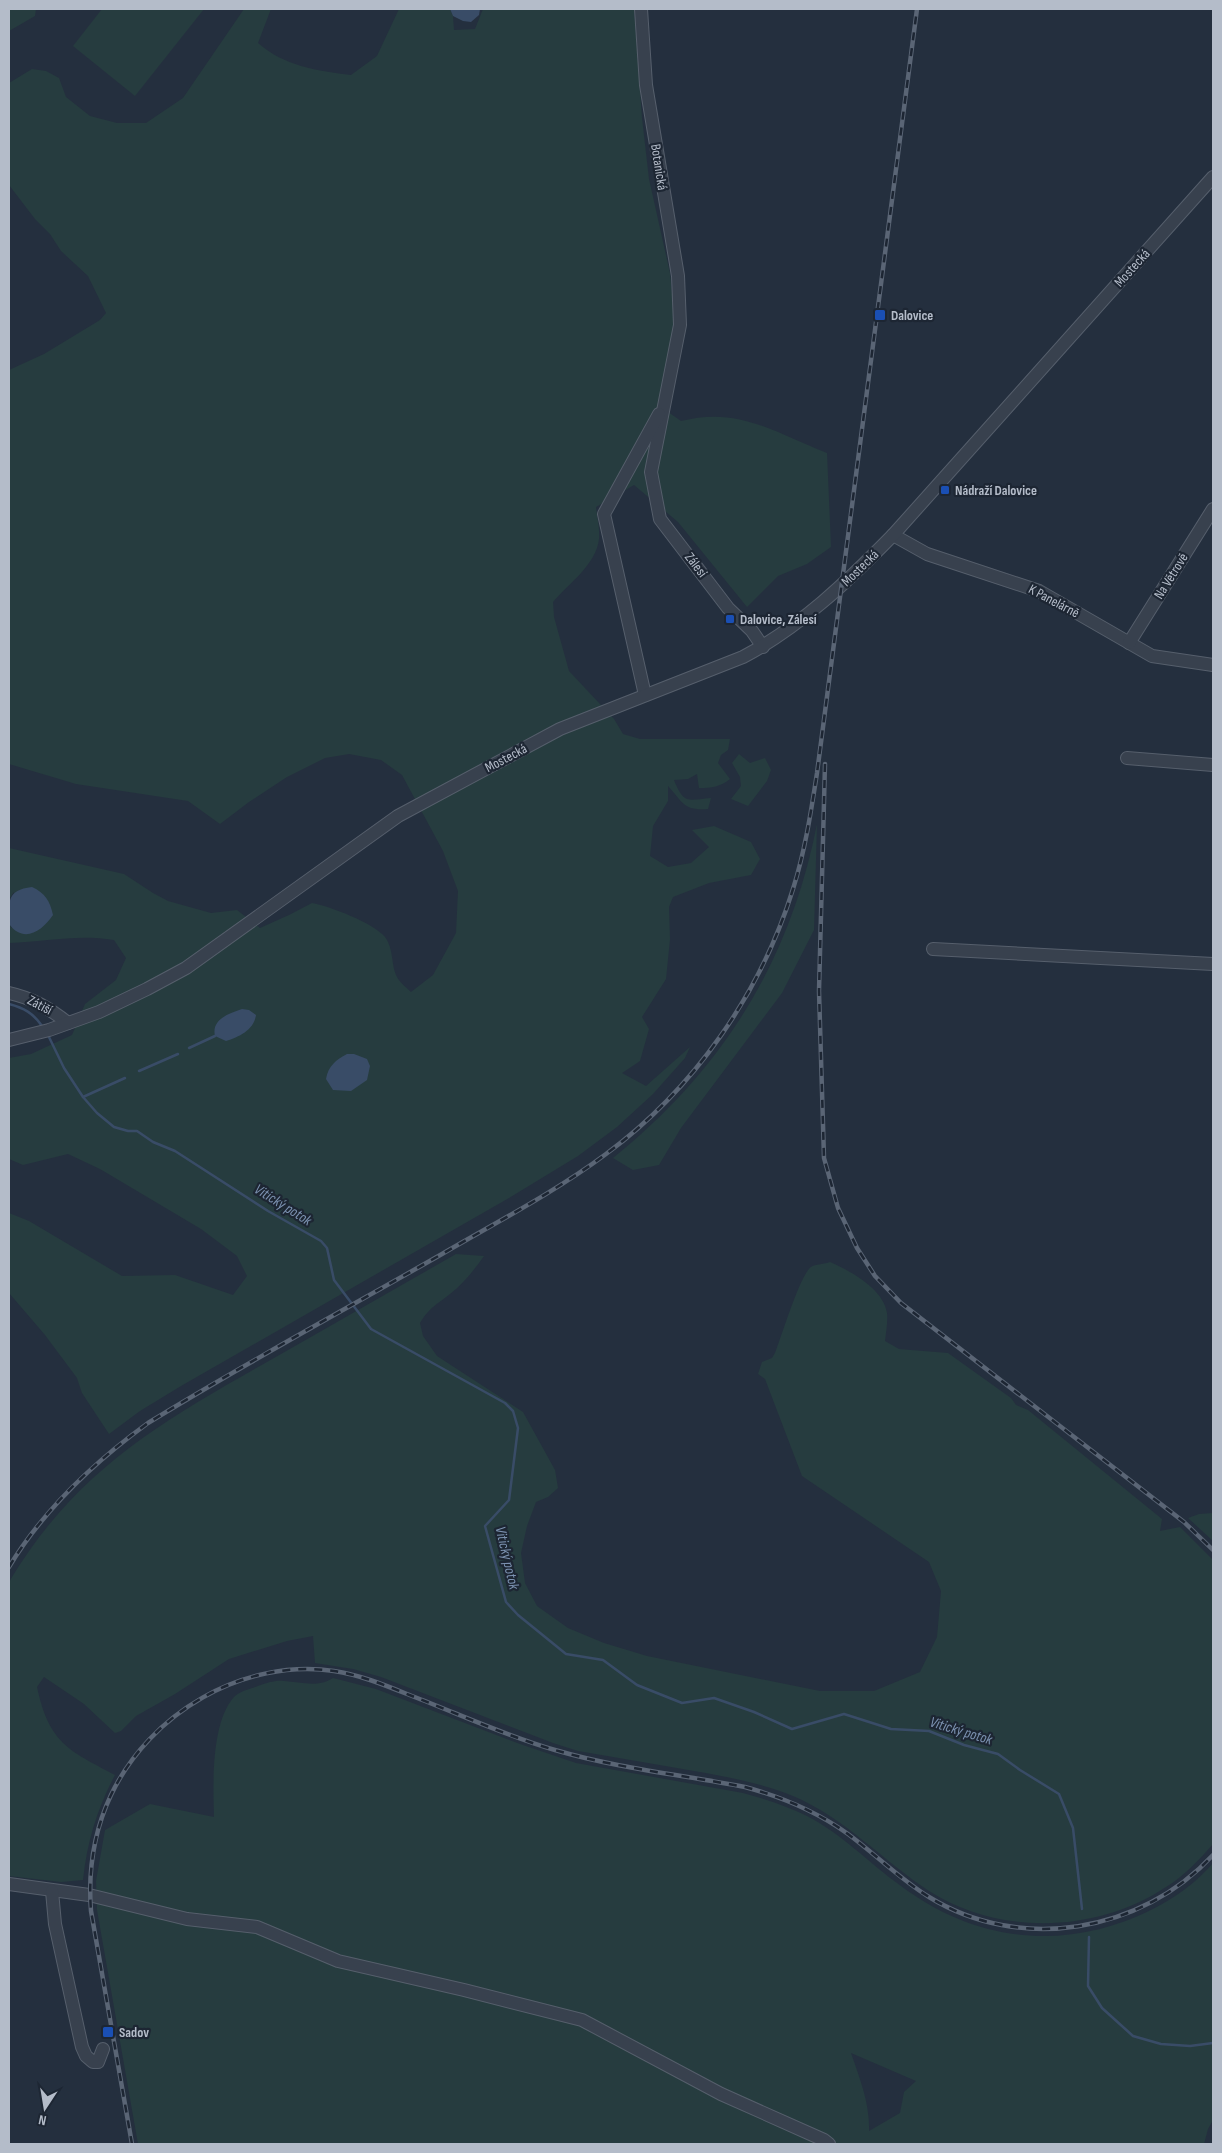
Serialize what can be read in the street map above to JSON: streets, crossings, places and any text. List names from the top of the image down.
{
  "streets": {
    "street": [
      "Botanická",
      "Mostecká",
      "Zálesí",
      "Na Větrově",
      "K Panelárně",
      "Zátiší"
    ]
  },
  "crossings": [
    ["Botanická", "Zálesí"],
    ["Mostecká", "Zálesí"],
    ["Mostecká", "K Panelárně"],
    ["Mostecká", "Zátiší"],
    ["Na Větrově", "K Panelárně"]
  ],
  "water": ["Vitický potok"],
  "places": {
    "transit": [
      "Dalovice",
      "Nádraží Dalovice",
      "Dalovice, Zálesí",
      "Sadov"
    ]
  },
  "north": "bottom"
}
